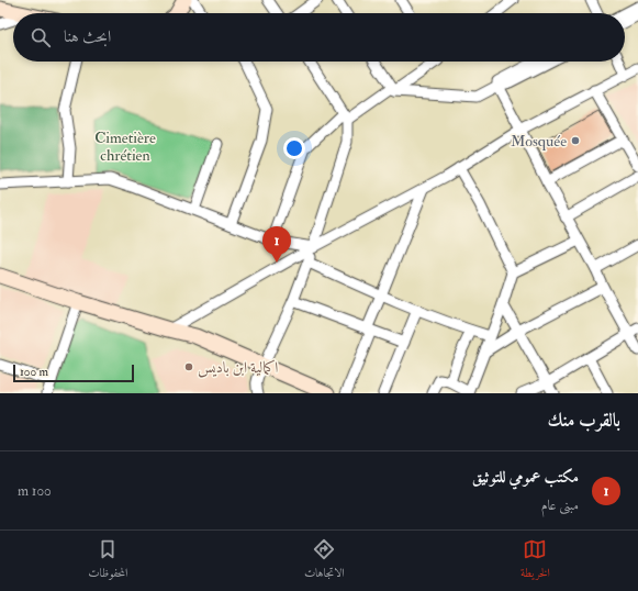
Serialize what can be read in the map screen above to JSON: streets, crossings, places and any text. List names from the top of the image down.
{
  "parks": ["Cimetière chrétien"],
  "places": ["Mosquée", "اكمالية ابن باديس"],
  "scale_bar": "100 m",
  "page": {
    "search": "ابحث هنا",
    "pins": "1",
    "scale": "100 m",
    "heading": "بالقرب منك",
    "list": [
      {
        "mark": "1",
        "name": "مكتب عمومي للتوثيق",
        "note": "مبنى عام",
        "value": "100 m"
      }
    ],
    "nav": ["الخريطة", "الاتجاهات", "المحفوظات"]
  }
}
